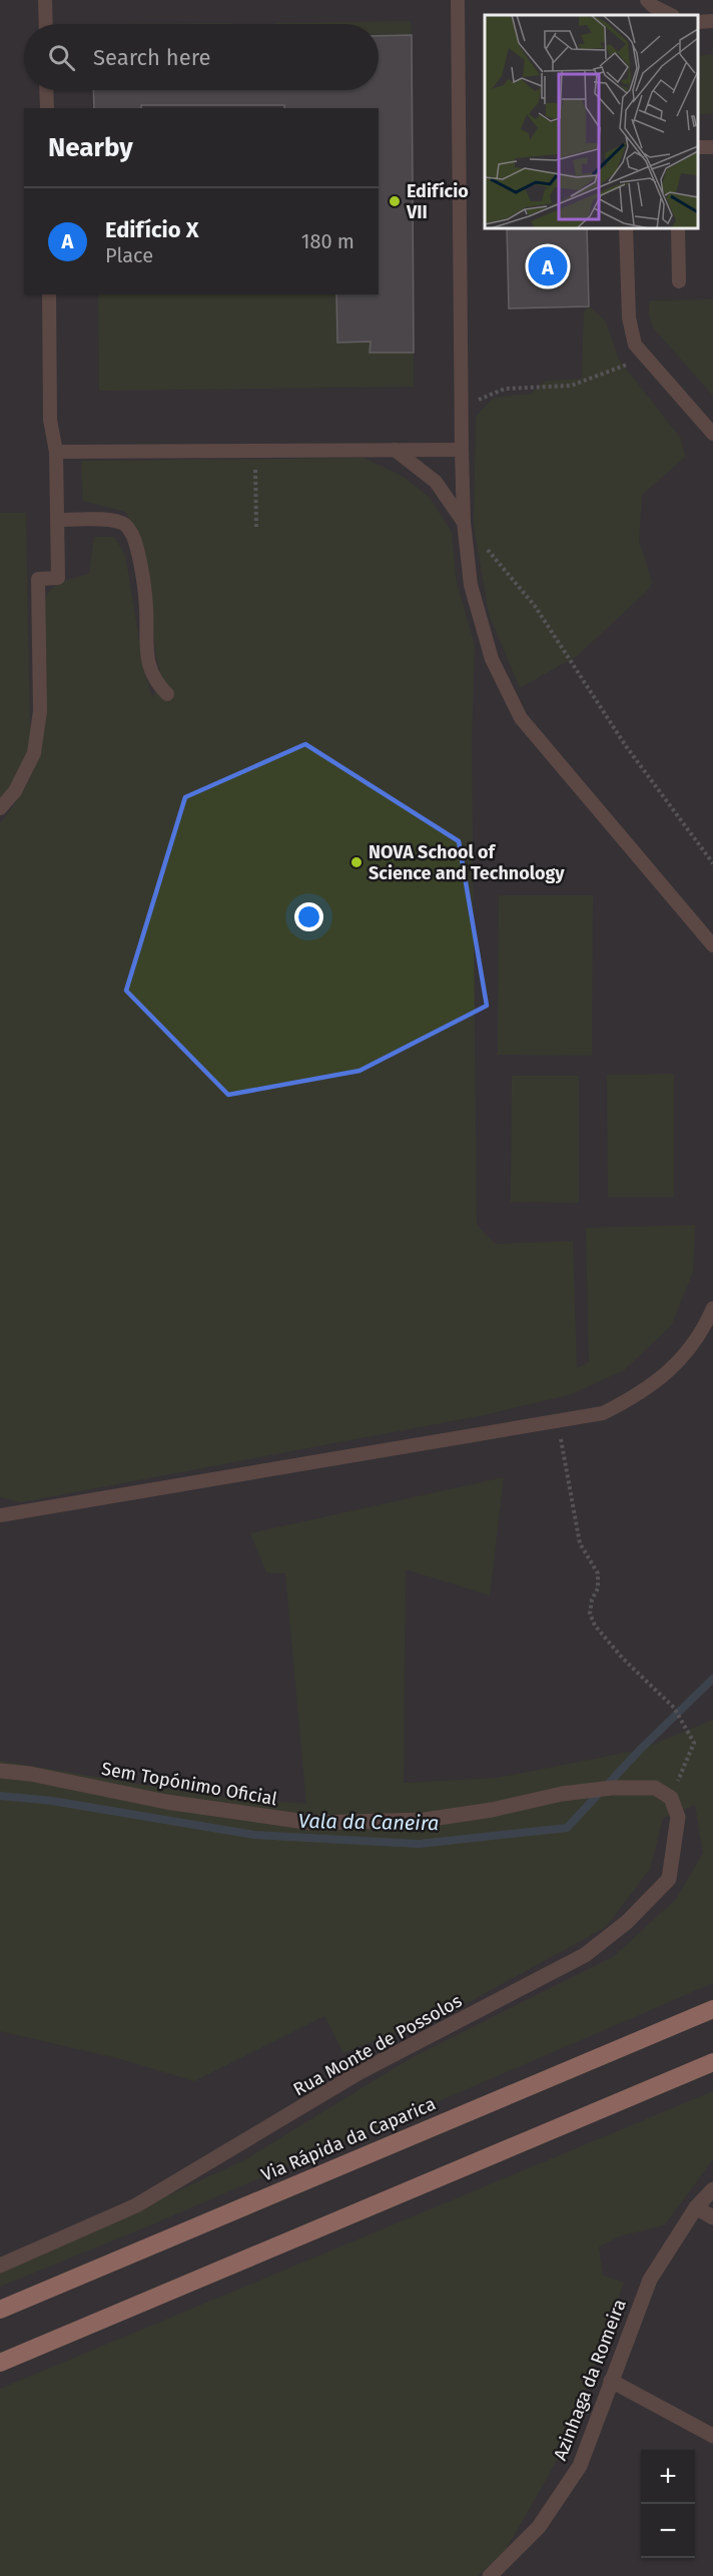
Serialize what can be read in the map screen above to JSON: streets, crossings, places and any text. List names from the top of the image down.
{
  "streets": {
    "highway": ["Via Rápida da Caparica"],
    "street": ["Sem Topónimo Oficial", "Rua Monte de Possolos", "Azinhaga da Romeira"]
  },
  "crossings": [
    ["Sem Topónimo Oficial", "Rua Monte de Possolos"]
  ],
  "water": ["Vala da Caneira"],
  "places": ["Edifício VII", "NOVA School of Science and Technology"],
  "page": {
    "search": "Search here",
    "heading": "Nearby",
    "list": [
      {
        "mark": "A",
        "name": "Edifício X",
        "note": "Place",
        "value": "180 m"
      }
    ],
    "pins": "A",
    "map_buttons": ["+", "−"]
  }
}
